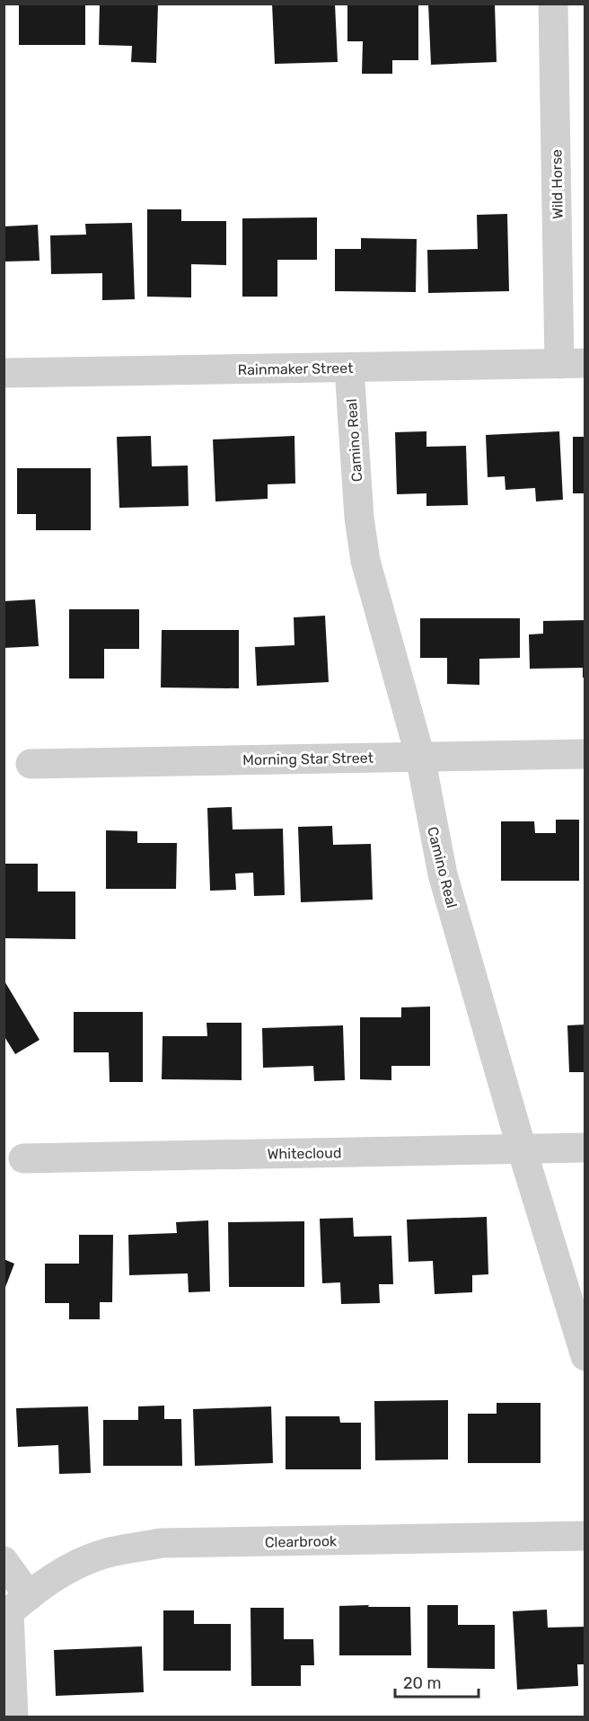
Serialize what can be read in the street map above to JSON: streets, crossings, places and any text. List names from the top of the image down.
{
  "streets": {
    "street": [
      "Wild Horse",
      "Rainmaker Street",
      "Camino Real",
      "Morning Star Street",
      "Whitecloud",
      "Clearbrook"
    ]
  },
  "crossings": [
    ["Wild Horse", "Rainmaker Street"],
    ["Rainmaker Street", "Camino Real"],
    ["Camino Real", "Morning Star Street"],
    ["Camino Real", "Whitecloud"]
  ],
  "scale_bar": "20 m"
}
